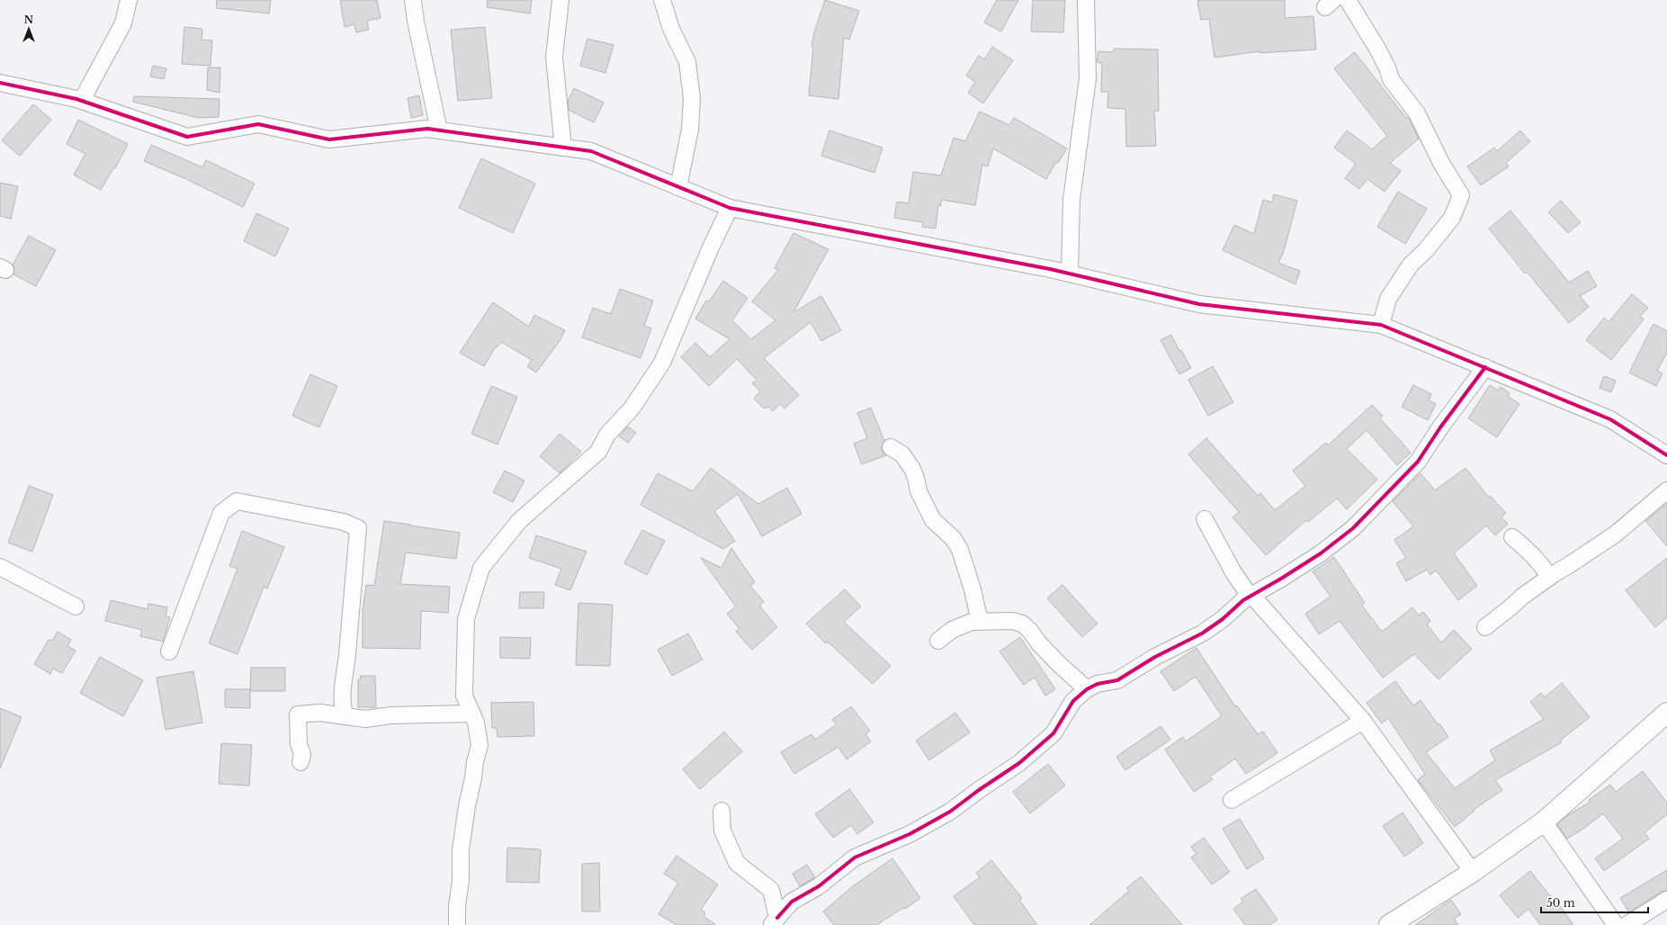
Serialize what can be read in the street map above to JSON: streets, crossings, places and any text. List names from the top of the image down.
{
  "scale_bar": "50 m",
  "north": "top"
}
